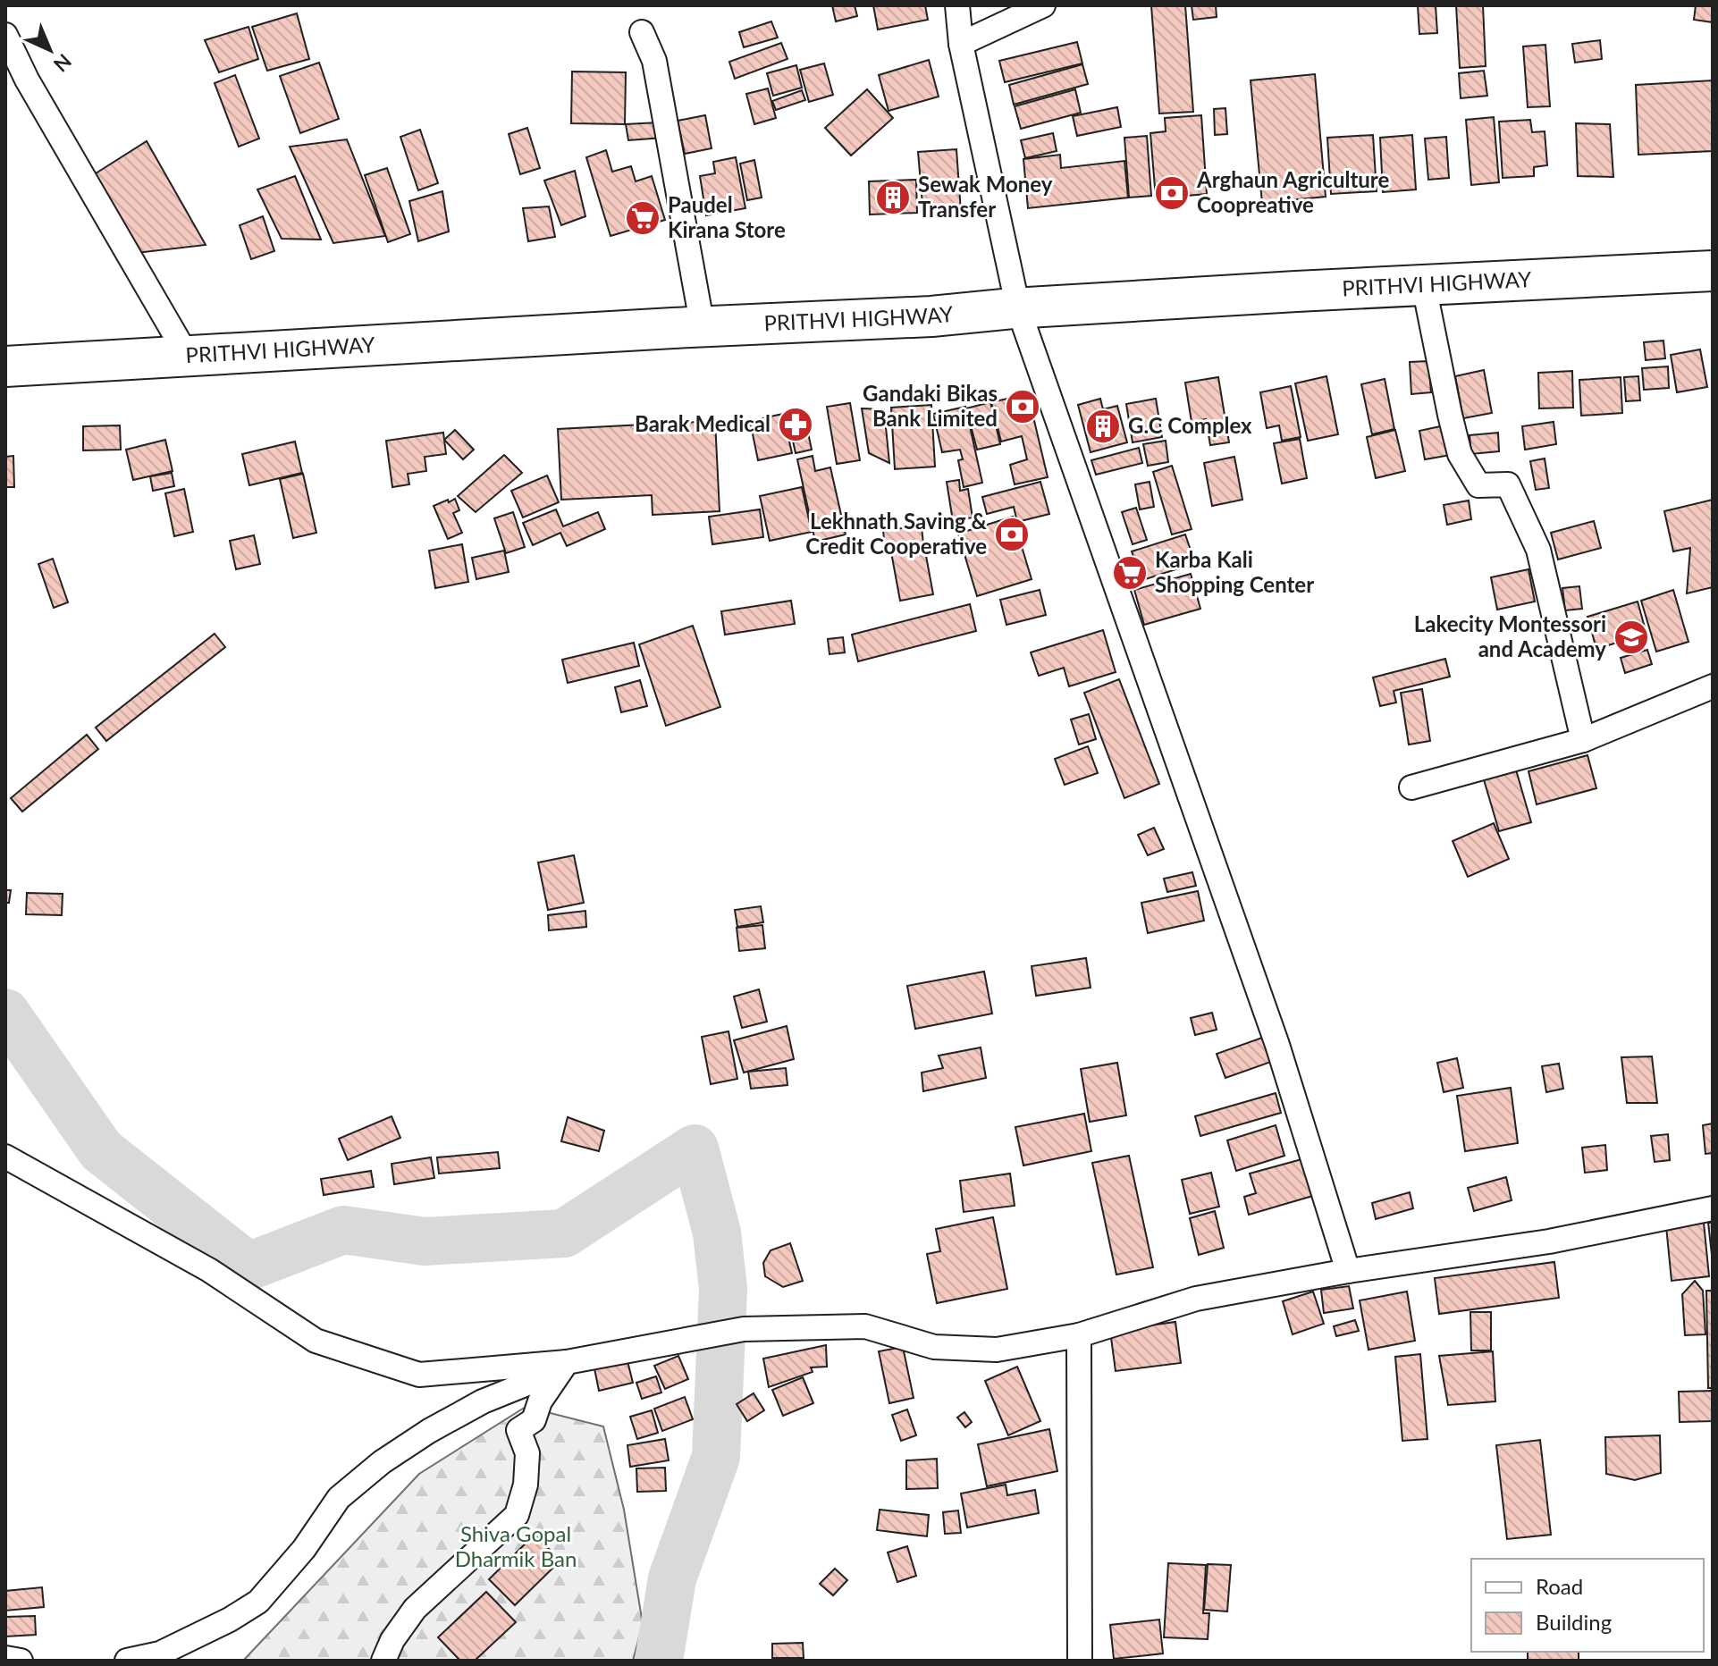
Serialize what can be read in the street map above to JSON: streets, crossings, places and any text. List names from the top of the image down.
{
  "streets": {
    "highway": ["PRITHVI HIGHWAY"]
  },
  "parks": ["Shiva Gopal Dharmik Ban"],
  "places": {
    "bank": ["Arghaun Agriculture Coopreative", "Gandaki Bikas Bank Limited", "Lekhnath Saving & Credit Cooperative"],
    "building": ["Sewak Money Transfer", "G.C Complex"],
    "supermarket": ["Paudel Kirana Store", "Karba Kali Shopping Center"],
    "pharmacy": ["Barak Medical"],
    "school or university": ["Lakecity Montessori and Academy"]
  },
  "legend": ["Road", "Building"],
  "north": "bottom right"
}
